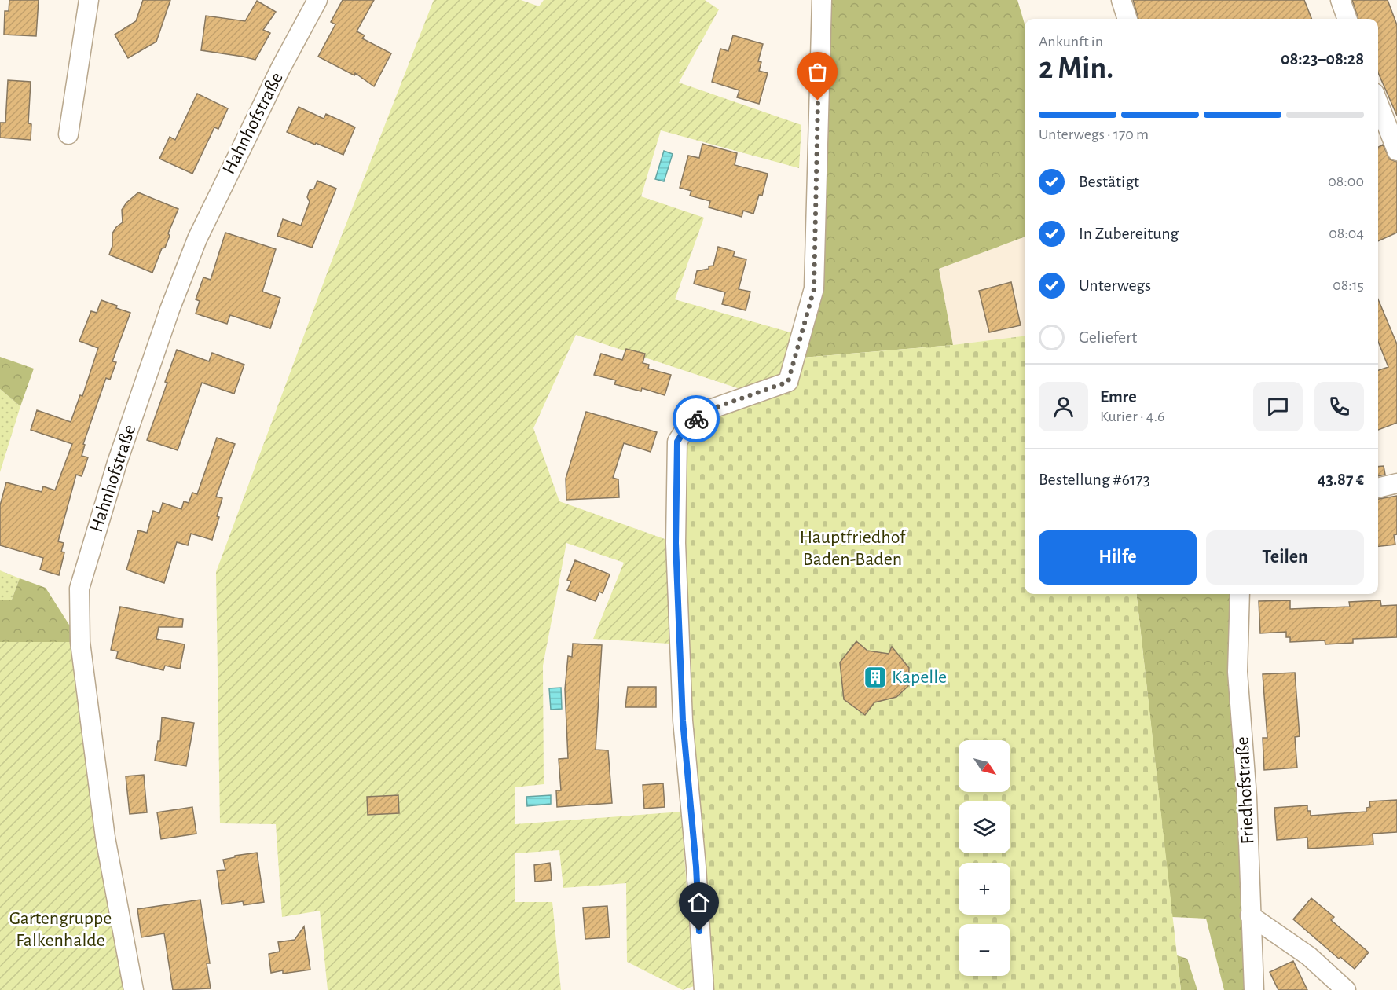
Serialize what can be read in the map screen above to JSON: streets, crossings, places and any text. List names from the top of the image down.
{
  "streets": {
    "street": ["Hahnhofstraße", "Friedhofstraße"]
  },
  "parks": ["Hauptfriedhof Baden-Baden", "Gartengruppe Falkenhalde"],
  "places": {
    "building": ["Kapelle"]
  },
  "north": "bottom right",
  "page": {
    "heading": ["2 Min.", "Ankunft in", "08:23–08:28"],
    "panel": [
      "Emre",
      "Kurier · 4.6",
      "Bestellung #6173",
      "43.87 €"
    ],
    "bar": "Unterwegs · 170 m",
    "list": [
      ["Bestätigt", "08:00"],
      ["In Zubereitung", "08:04"],
      ["Unterwegs", "08:15"],
      "Geliefert"
    ],
    "buttons": ["Hilfe", "Teilen"],
    "map_buttons": ["+", "−"]
  }
}
